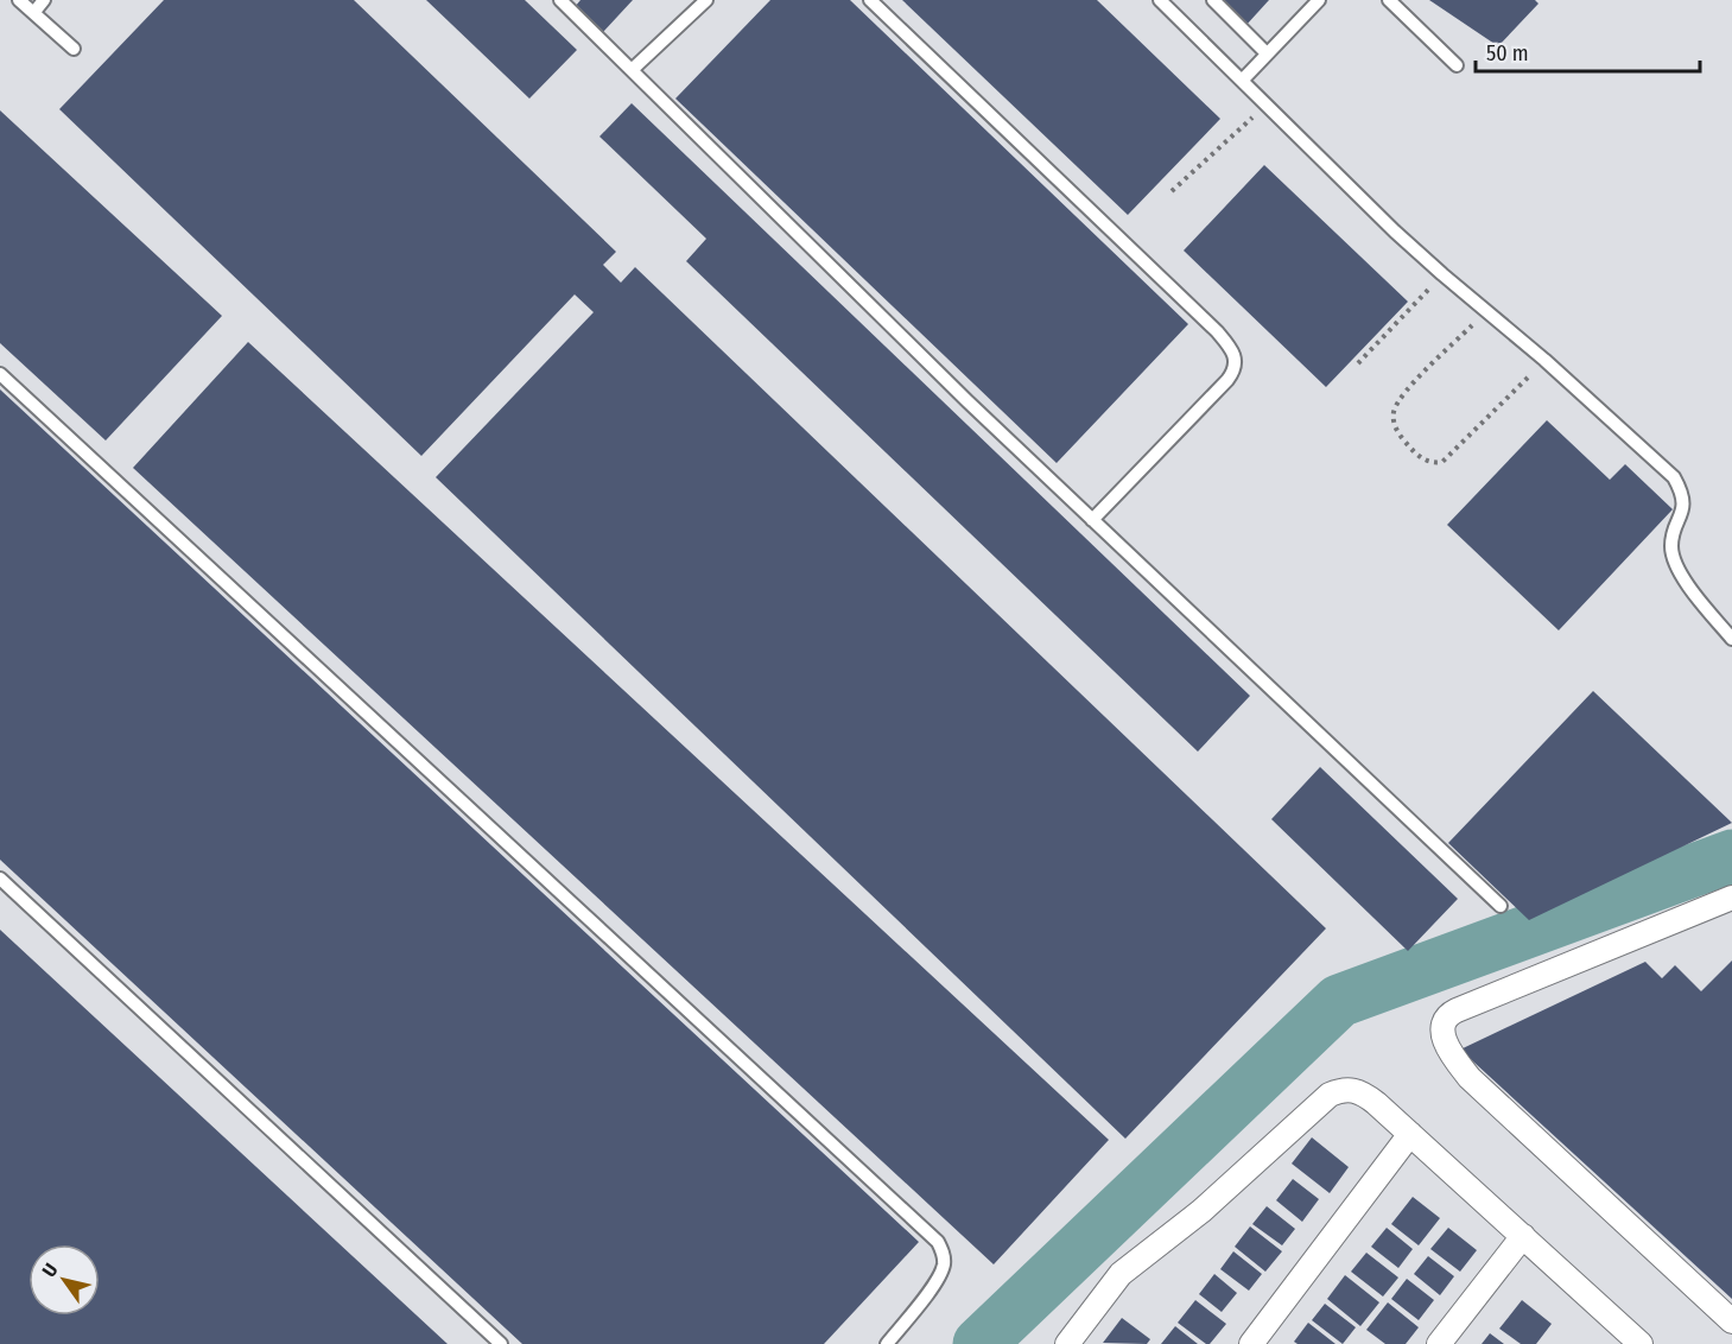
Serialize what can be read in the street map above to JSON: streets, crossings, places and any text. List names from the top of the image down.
{
  "scale_bar": "50 m",
  "north": "top left"
}
